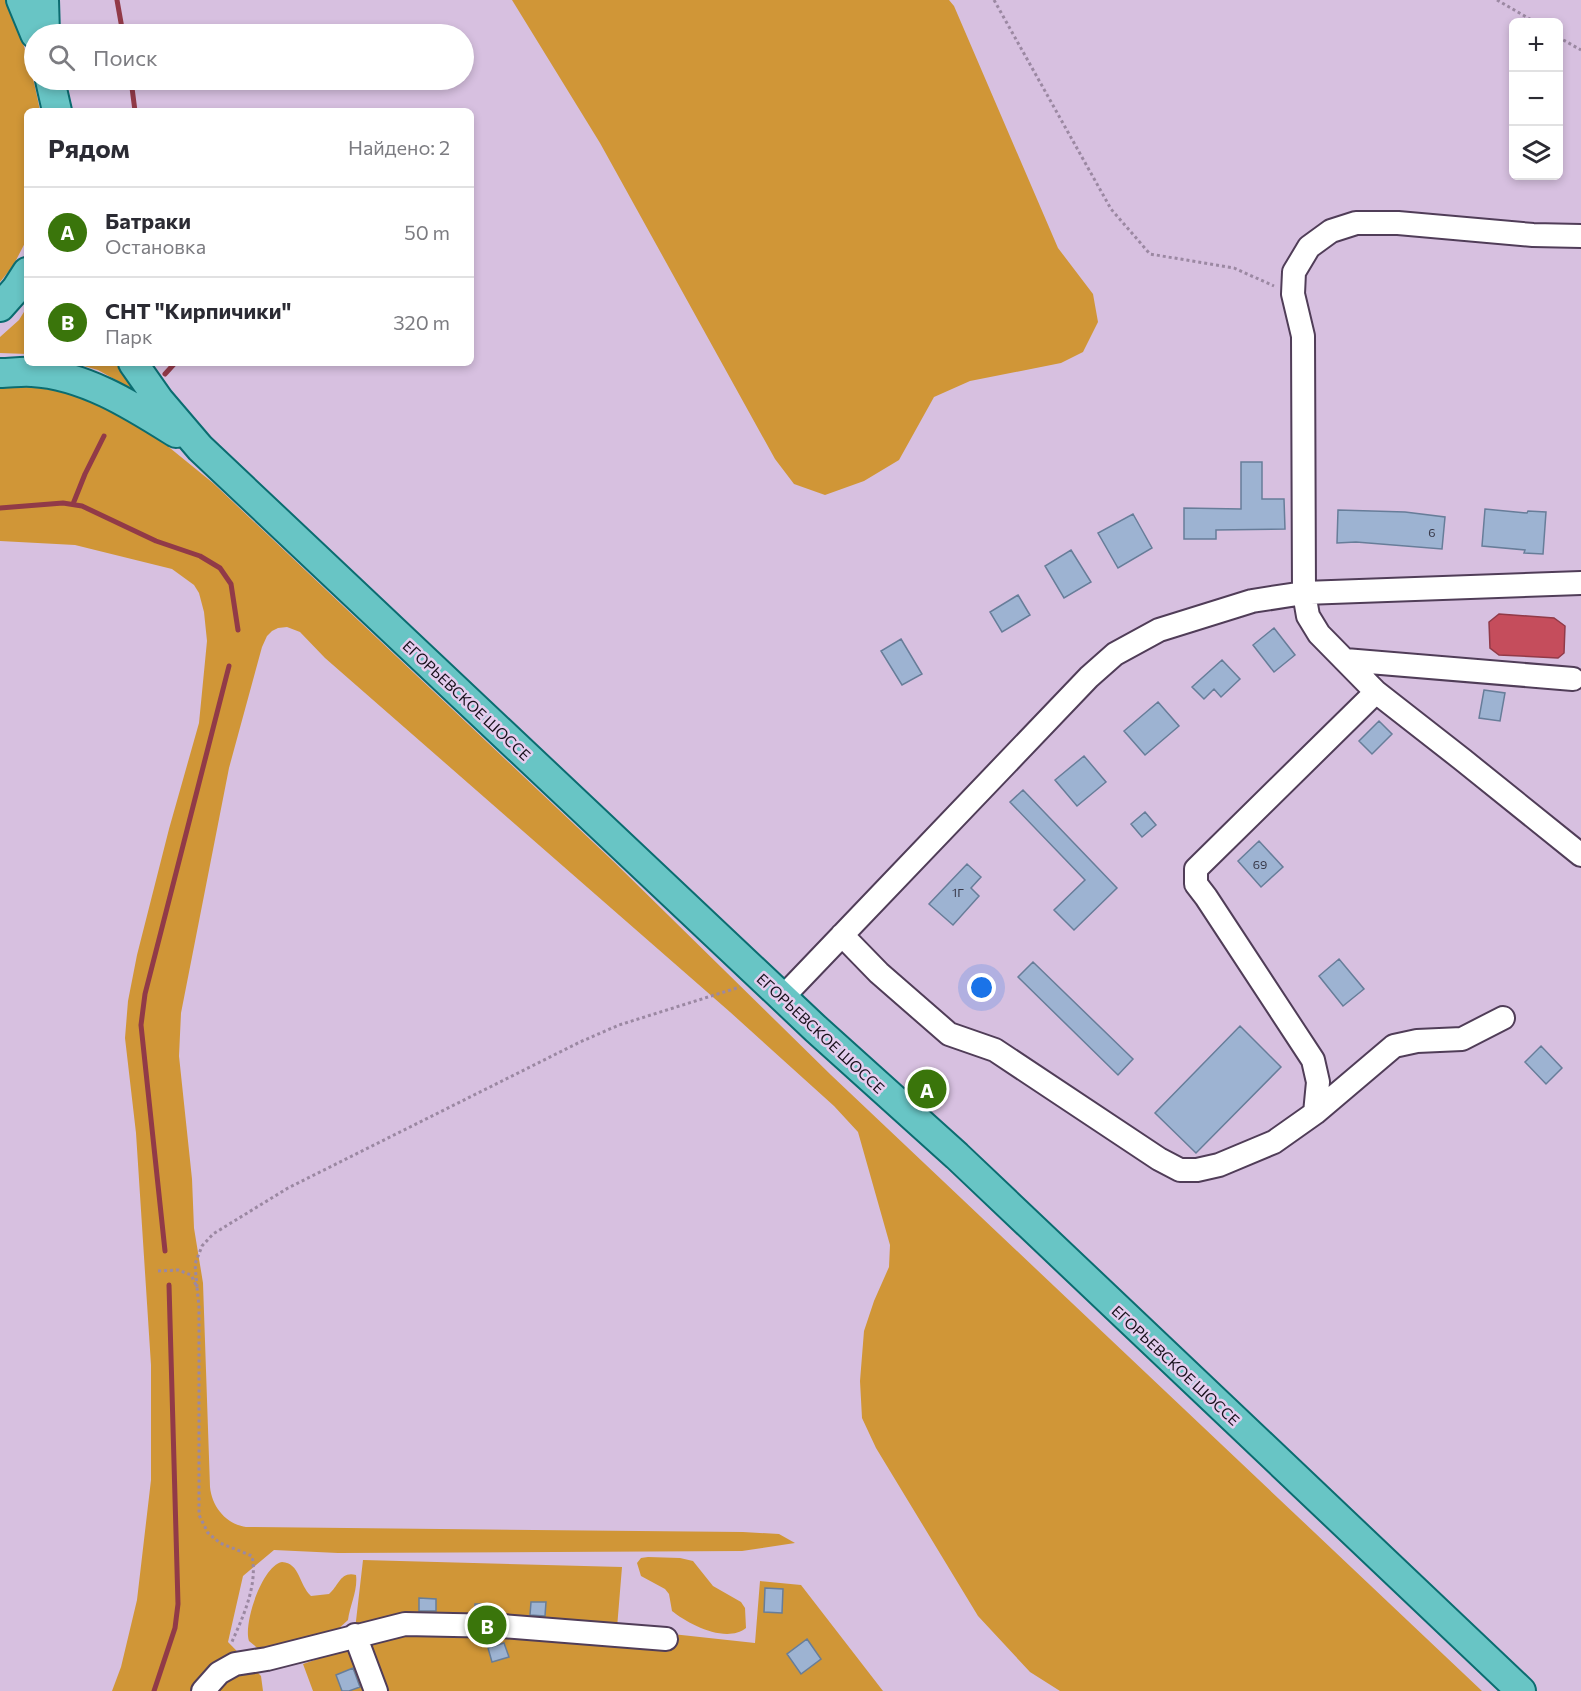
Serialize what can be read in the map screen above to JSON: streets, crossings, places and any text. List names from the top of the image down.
{
  "streets": {
    "main road": ["ЕГОРЬЕВСКОЕ ШОССЕ"]
  },
  "house_numbers": ["6", "69", "1Г"],
  "page": {
    "map_buttons": ["+", "−"],
    "search": "Поиск",
    "heading": ["Рядом", "Найдено: 2"],
    "list": [
      {
        "mark": "A",
        "name": "Батраки",
        "note": "Остановка",
        "value": "50 m"
      },
      {
        "mark": "B",
        "name": "СНТ \"Кирпичики\"",
        "note": "Парк",
        "value": "320 m"
      }
    ],
    "pins": ["A", "B"]
  }
}
